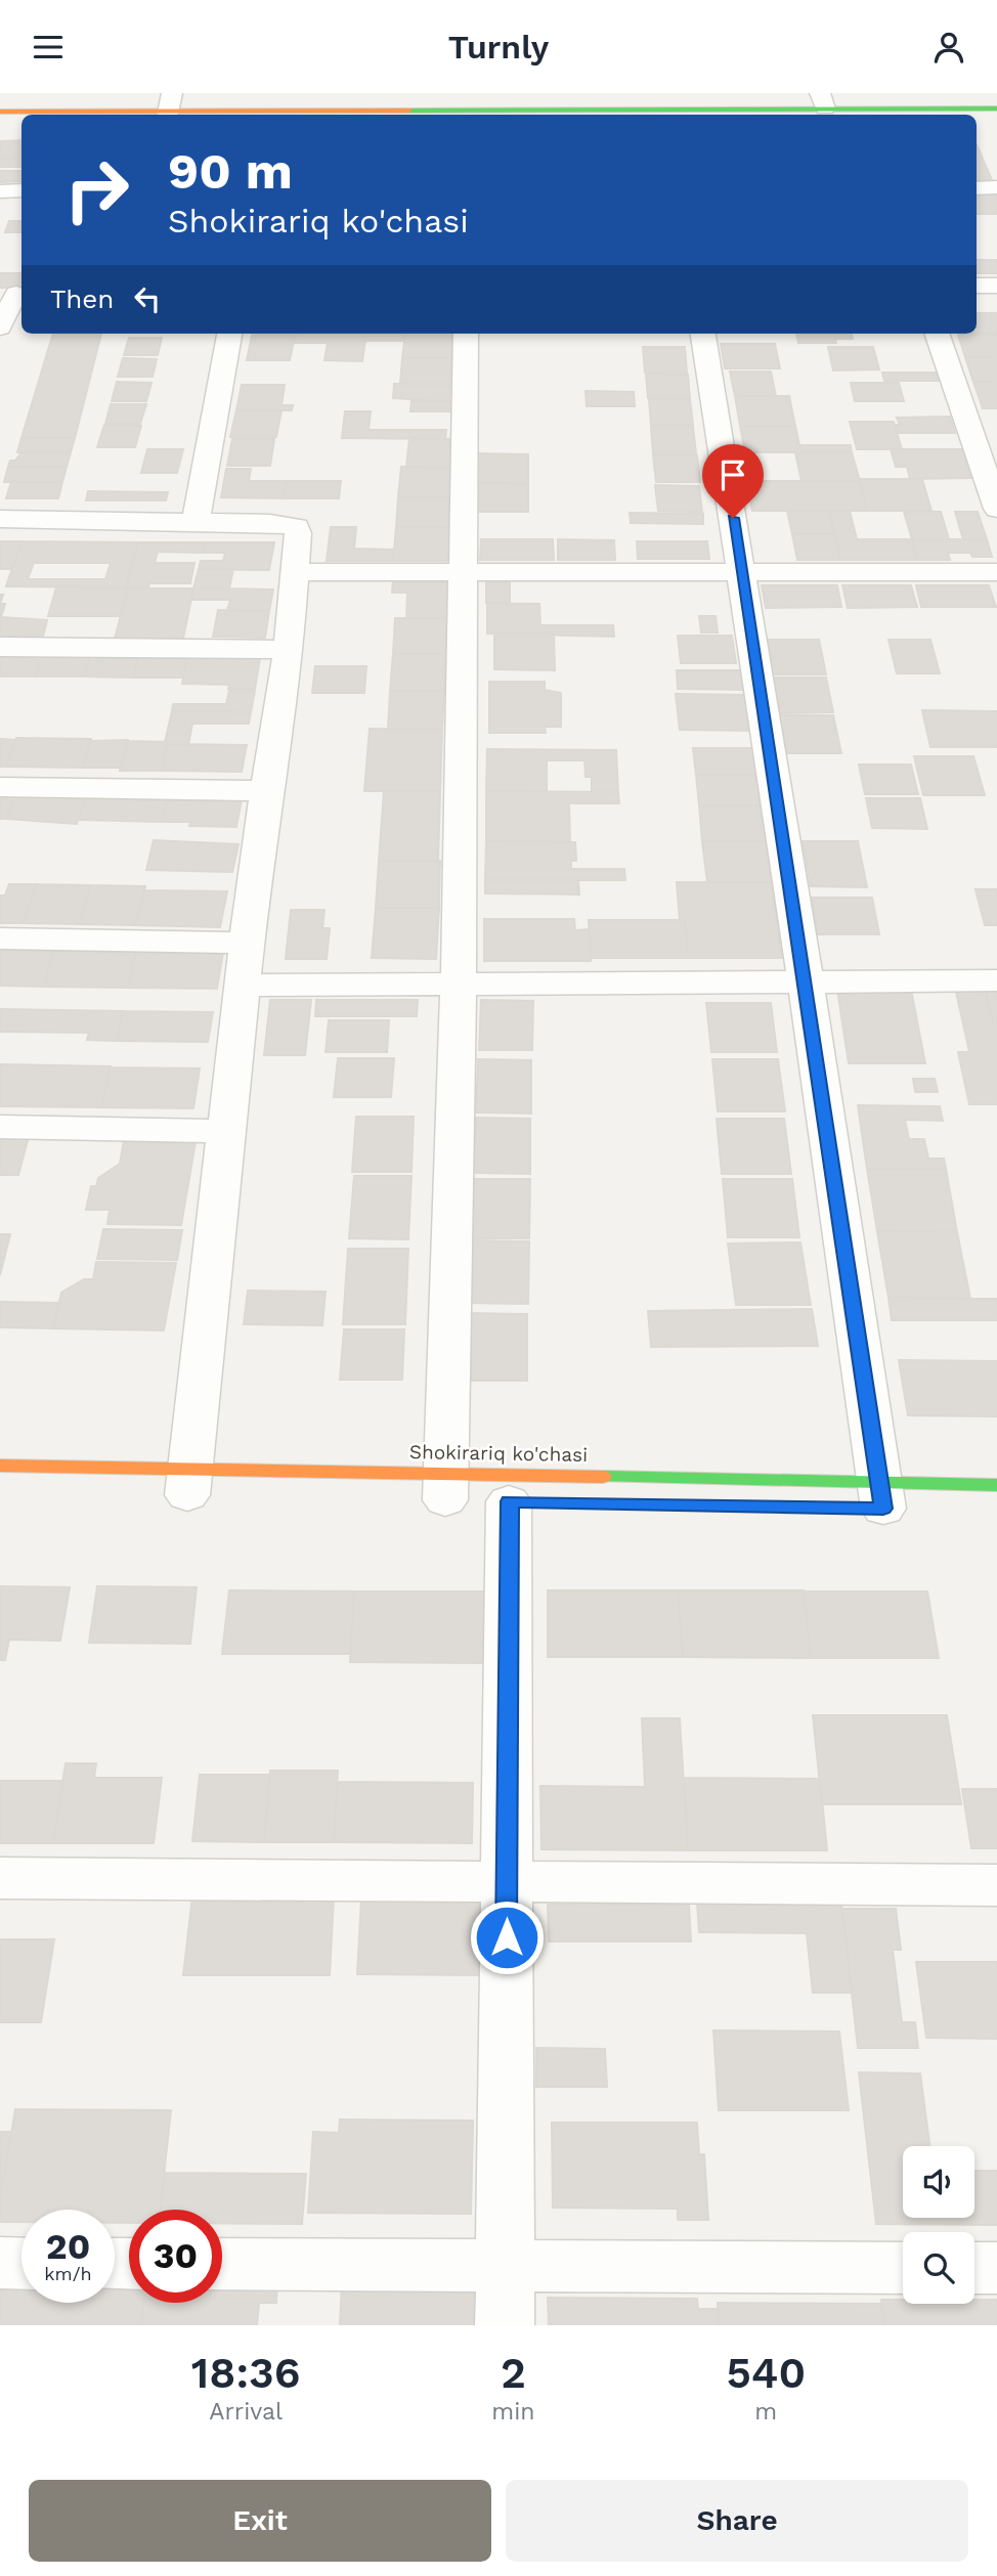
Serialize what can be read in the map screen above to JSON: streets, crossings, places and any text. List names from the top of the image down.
{
  "streets": {
    "main road": ["Shokirariq ko'chasi"]
  },
  "page": {
    "header": "Turnly",
    "turn": ["90 m", "Shokirariq ko'chasi"],
    "then": "Then",
    "speed": "20 km/h",
    "limit": "30",
    "eta": [
      "18:36",
      "Arrival",
      "2",
      "min",
      "540",
      "m"
    ],
    "buttons": ["Exit", "Share"]
  }
}
